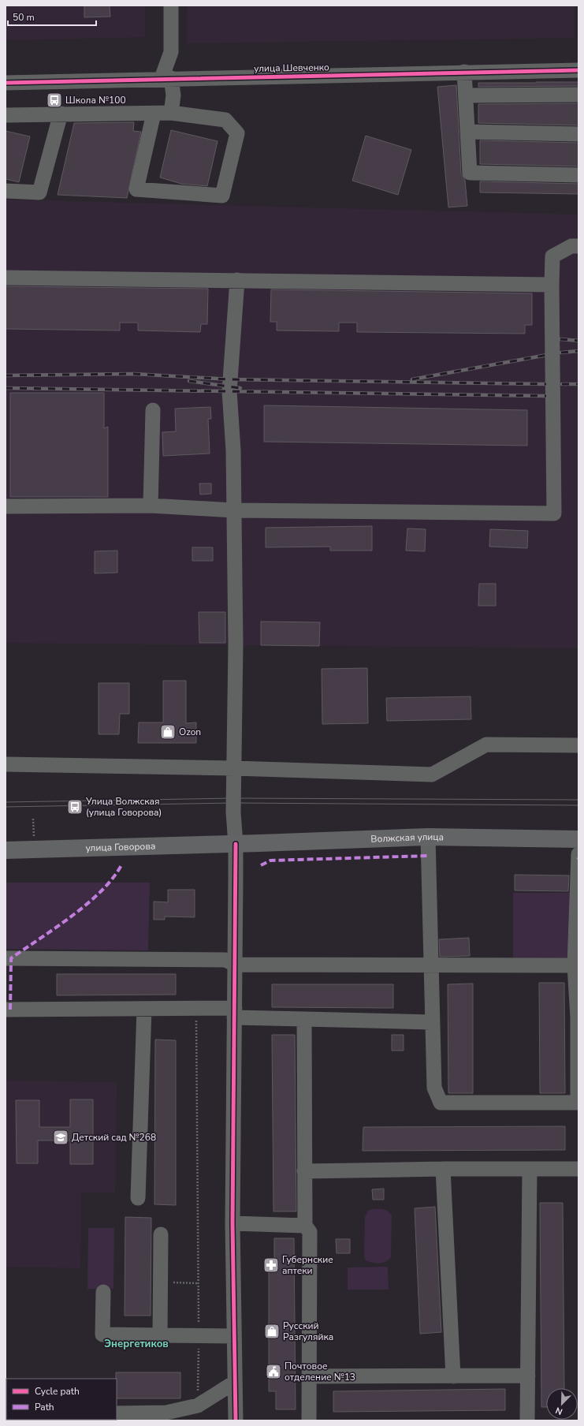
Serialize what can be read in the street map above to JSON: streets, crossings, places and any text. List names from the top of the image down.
{
  "streets": {
    "main road": ["Волжская улица", "улица Говорова"],
    "street": ["улица Шевченко"]
  },
  "crossings": [
    ["Волжская улица", "улица Говорова"]
  ],
  "districts": ["Энергетиков"],
  "places": {
    "bus stop": ["Школа №100", "Улица Волжская (улица Говорова)"],
    "shop": ["Ozon", "Русский Разгуляйка"],
    "school or university": ["Детский сад №268"],
    "pharmacy": ["Губернские аптеки"],
    "public building": ["Почтовое отделение №13"]
  },
  "legend": ["Cycle path", "Path"],
  "scale_bar": "50 m",
  "north": "bottom left"
}
